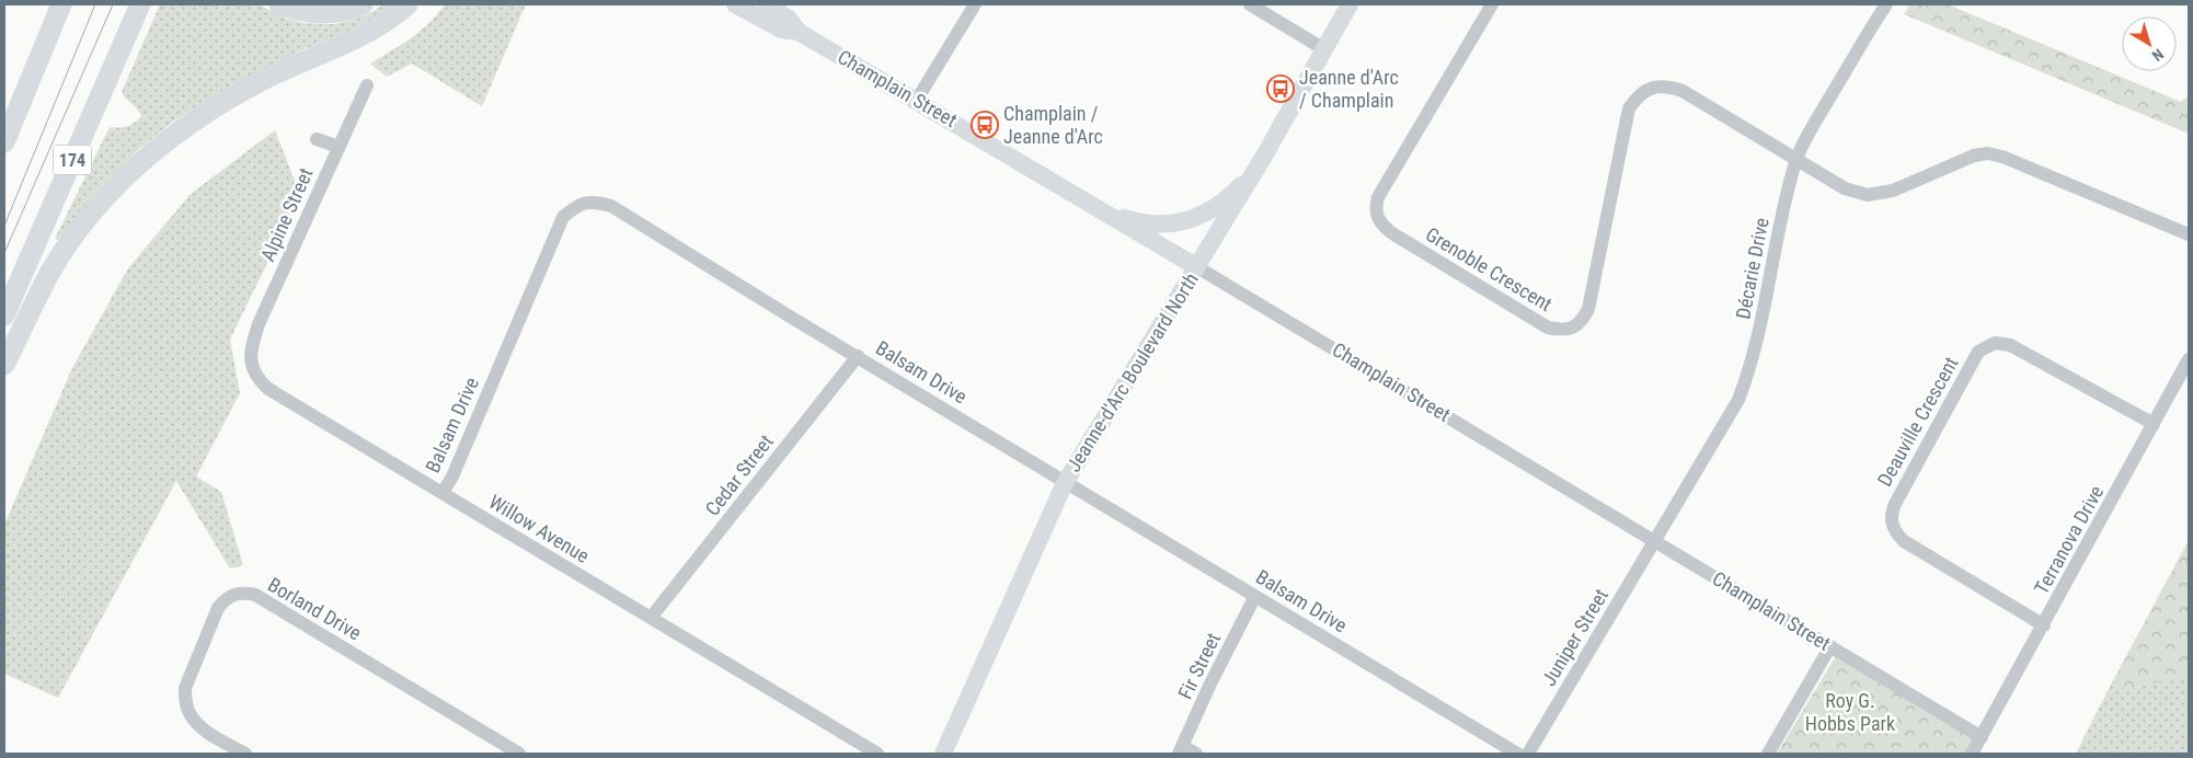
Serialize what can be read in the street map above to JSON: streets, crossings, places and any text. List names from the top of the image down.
{
  "streets": {
    "highway": ["174"],
    "main road": ["Champlain Street", "Jeanne-d'Arc Boulevard North"],
    "street": [
      "Alpine Street",
      "Décarie Drive",
      "Grenoble Crescent",
      "Balsam Drive",
      "Deauville Crescent",
      "Cedar Street",
      "Willow Avenue",
      "Terranova Drive",
      "Borland Drive",
      "Juniper Street",
      "Fir Street"
    ]
  },
  "crossings": [
    ["Champlain Street", "Décarie Drive"],
    ["Champlain Street", "Jeanne-d'Arc Boulevard North"],
    ["Champlain Street", "Terranova Drive"],
    ["Champlain Street", "Juniper Street"],
    ["Alpine Street", "Willow Avenue"],
    ["Décarie Drive", "Grenoble Crescent"],
    ["Décarie Drive", "Juniper Street"],
    ["Balsam Drive", "Jeanne-d'Arc Boulevard North"],
    ["Balsam Drive", "Cedar Street"],
    ["Balsam Drive", "Willow Avenue"],
    ["Balsam Drive", "Fir Street"],
    ["Deauville Crescent", "Terranova Drive"],
    ["Cedar Street", "Willow Avenue"]
  ],
  "parks": ["Roy G. Hobbs Park"],
  "places": {
    "bus stop": ["Jeanne d'Arc / Champlain", "Champlain / Jeanne d'Arc"]
  },
  "north": "bottom right"
}
